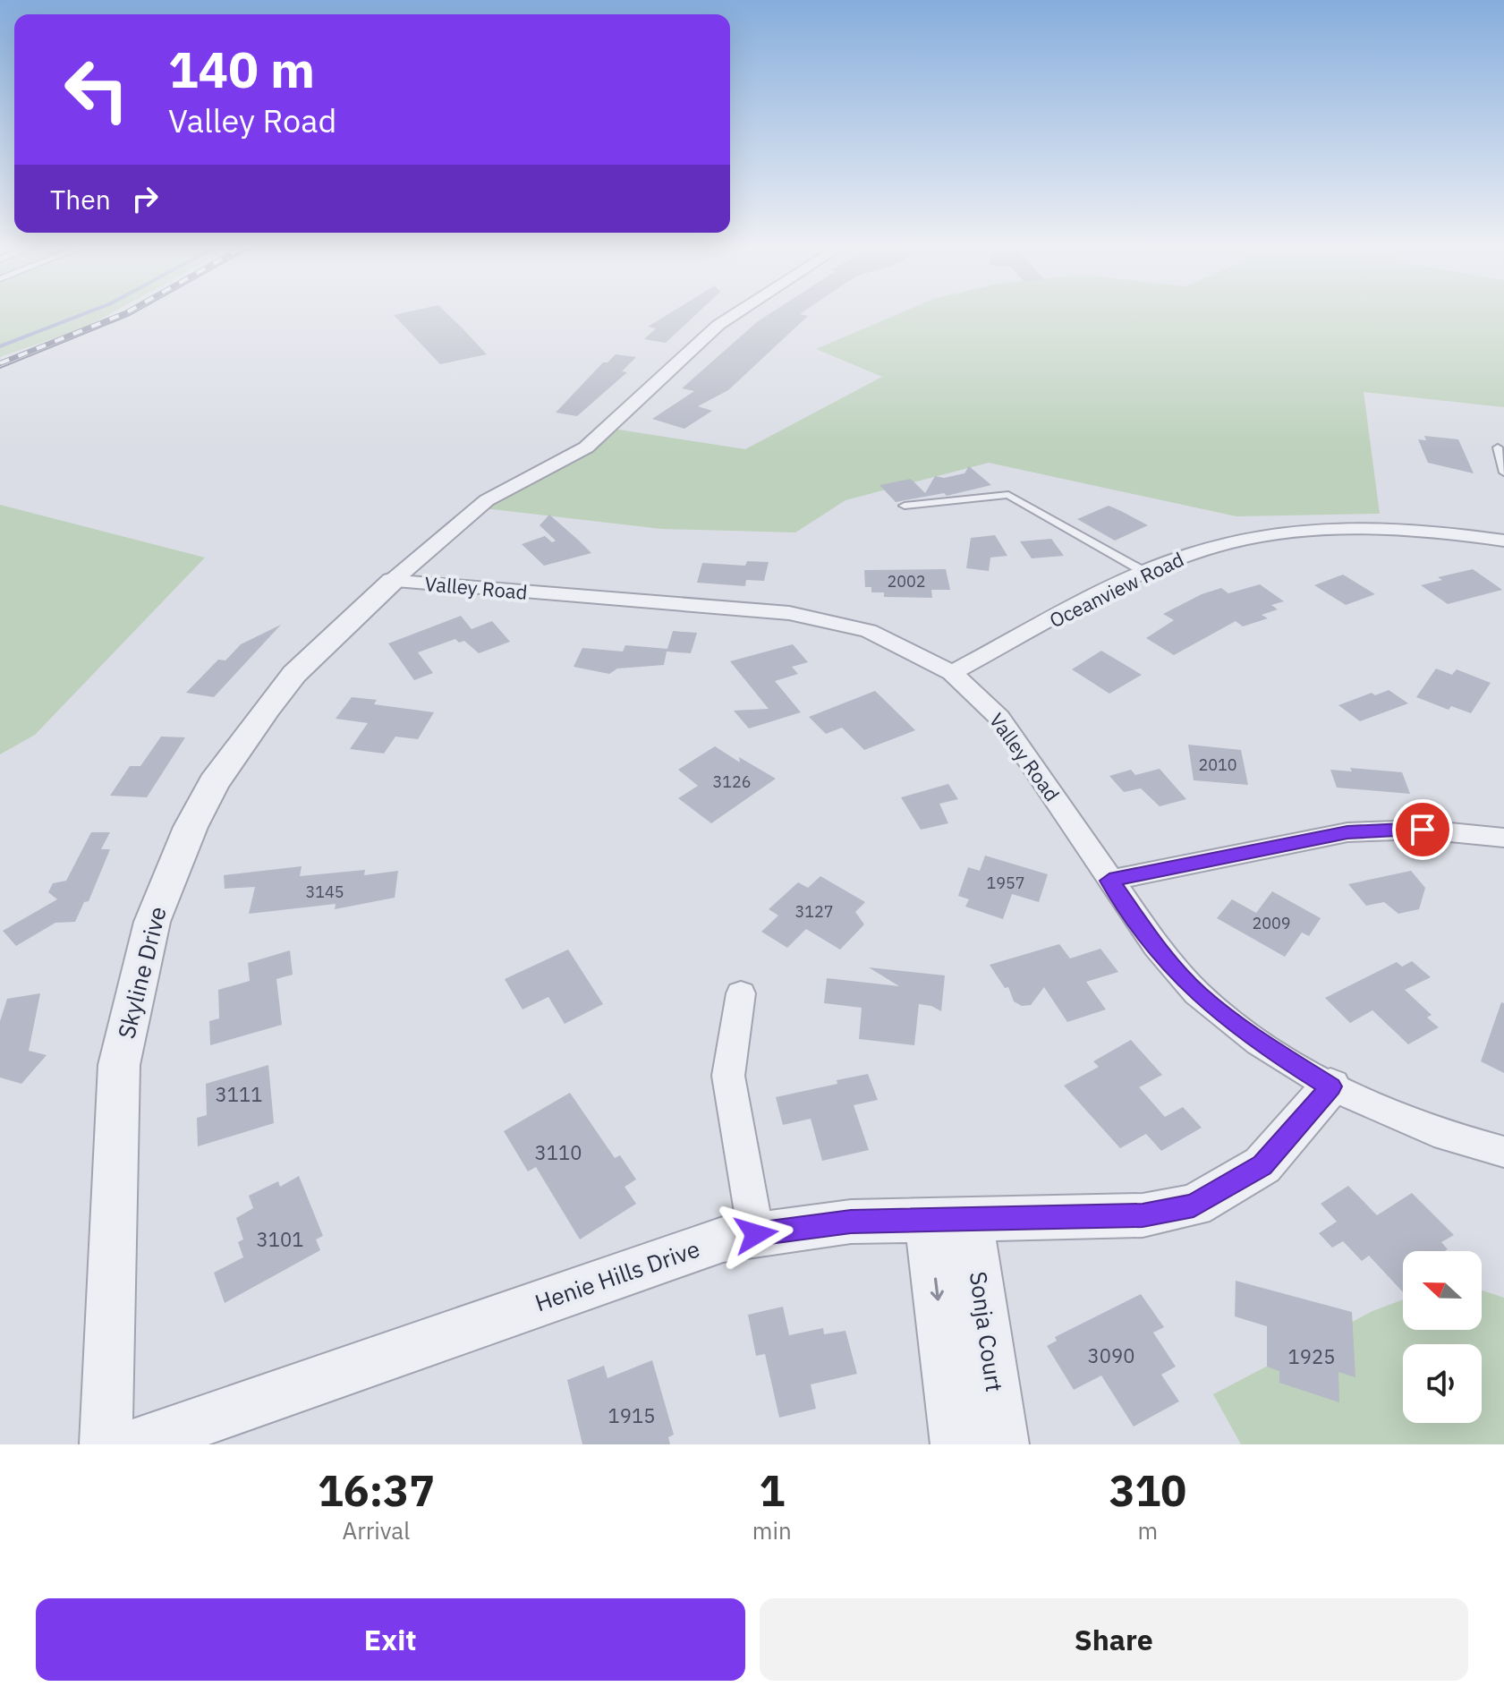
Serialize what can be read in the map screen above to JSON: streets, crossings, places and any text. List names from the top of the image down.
{
  "streets": {
    "street": [
      "Valley Road",
      "Oceanview Road",
      "Skyline Drive",
      "Henie Hills Drive",
      "Sonja Court"
    ]
  },
  "crossings": [
    ["Valley Road", "Oceanview Road"],
    ["Valley Road", "Skyline Drive"],
    ["Valley Road", "Henie Hills Drive"],
    ["Henie Hills Drive", "Sonja Court"]
  ],
  "house_numbers": [
    "2002",
    "2010",
    "3126",
    "1957",
    "3145",
    "3127",
    "2009",
    "3111",
    "3110",
    "3101",
    "3090",
    "1925",
    "1915"
  ],
  "north": "left",
  "page": {
    "turn": ["140 m", "Valley Road"],
    "then": "Then",
    "eta": [
      "16:37",
      "Arrival",
      "1",
      "min",
      "310",
      "m"
    ],
    "buttons": ["Exit", "Share"]
  }
}
